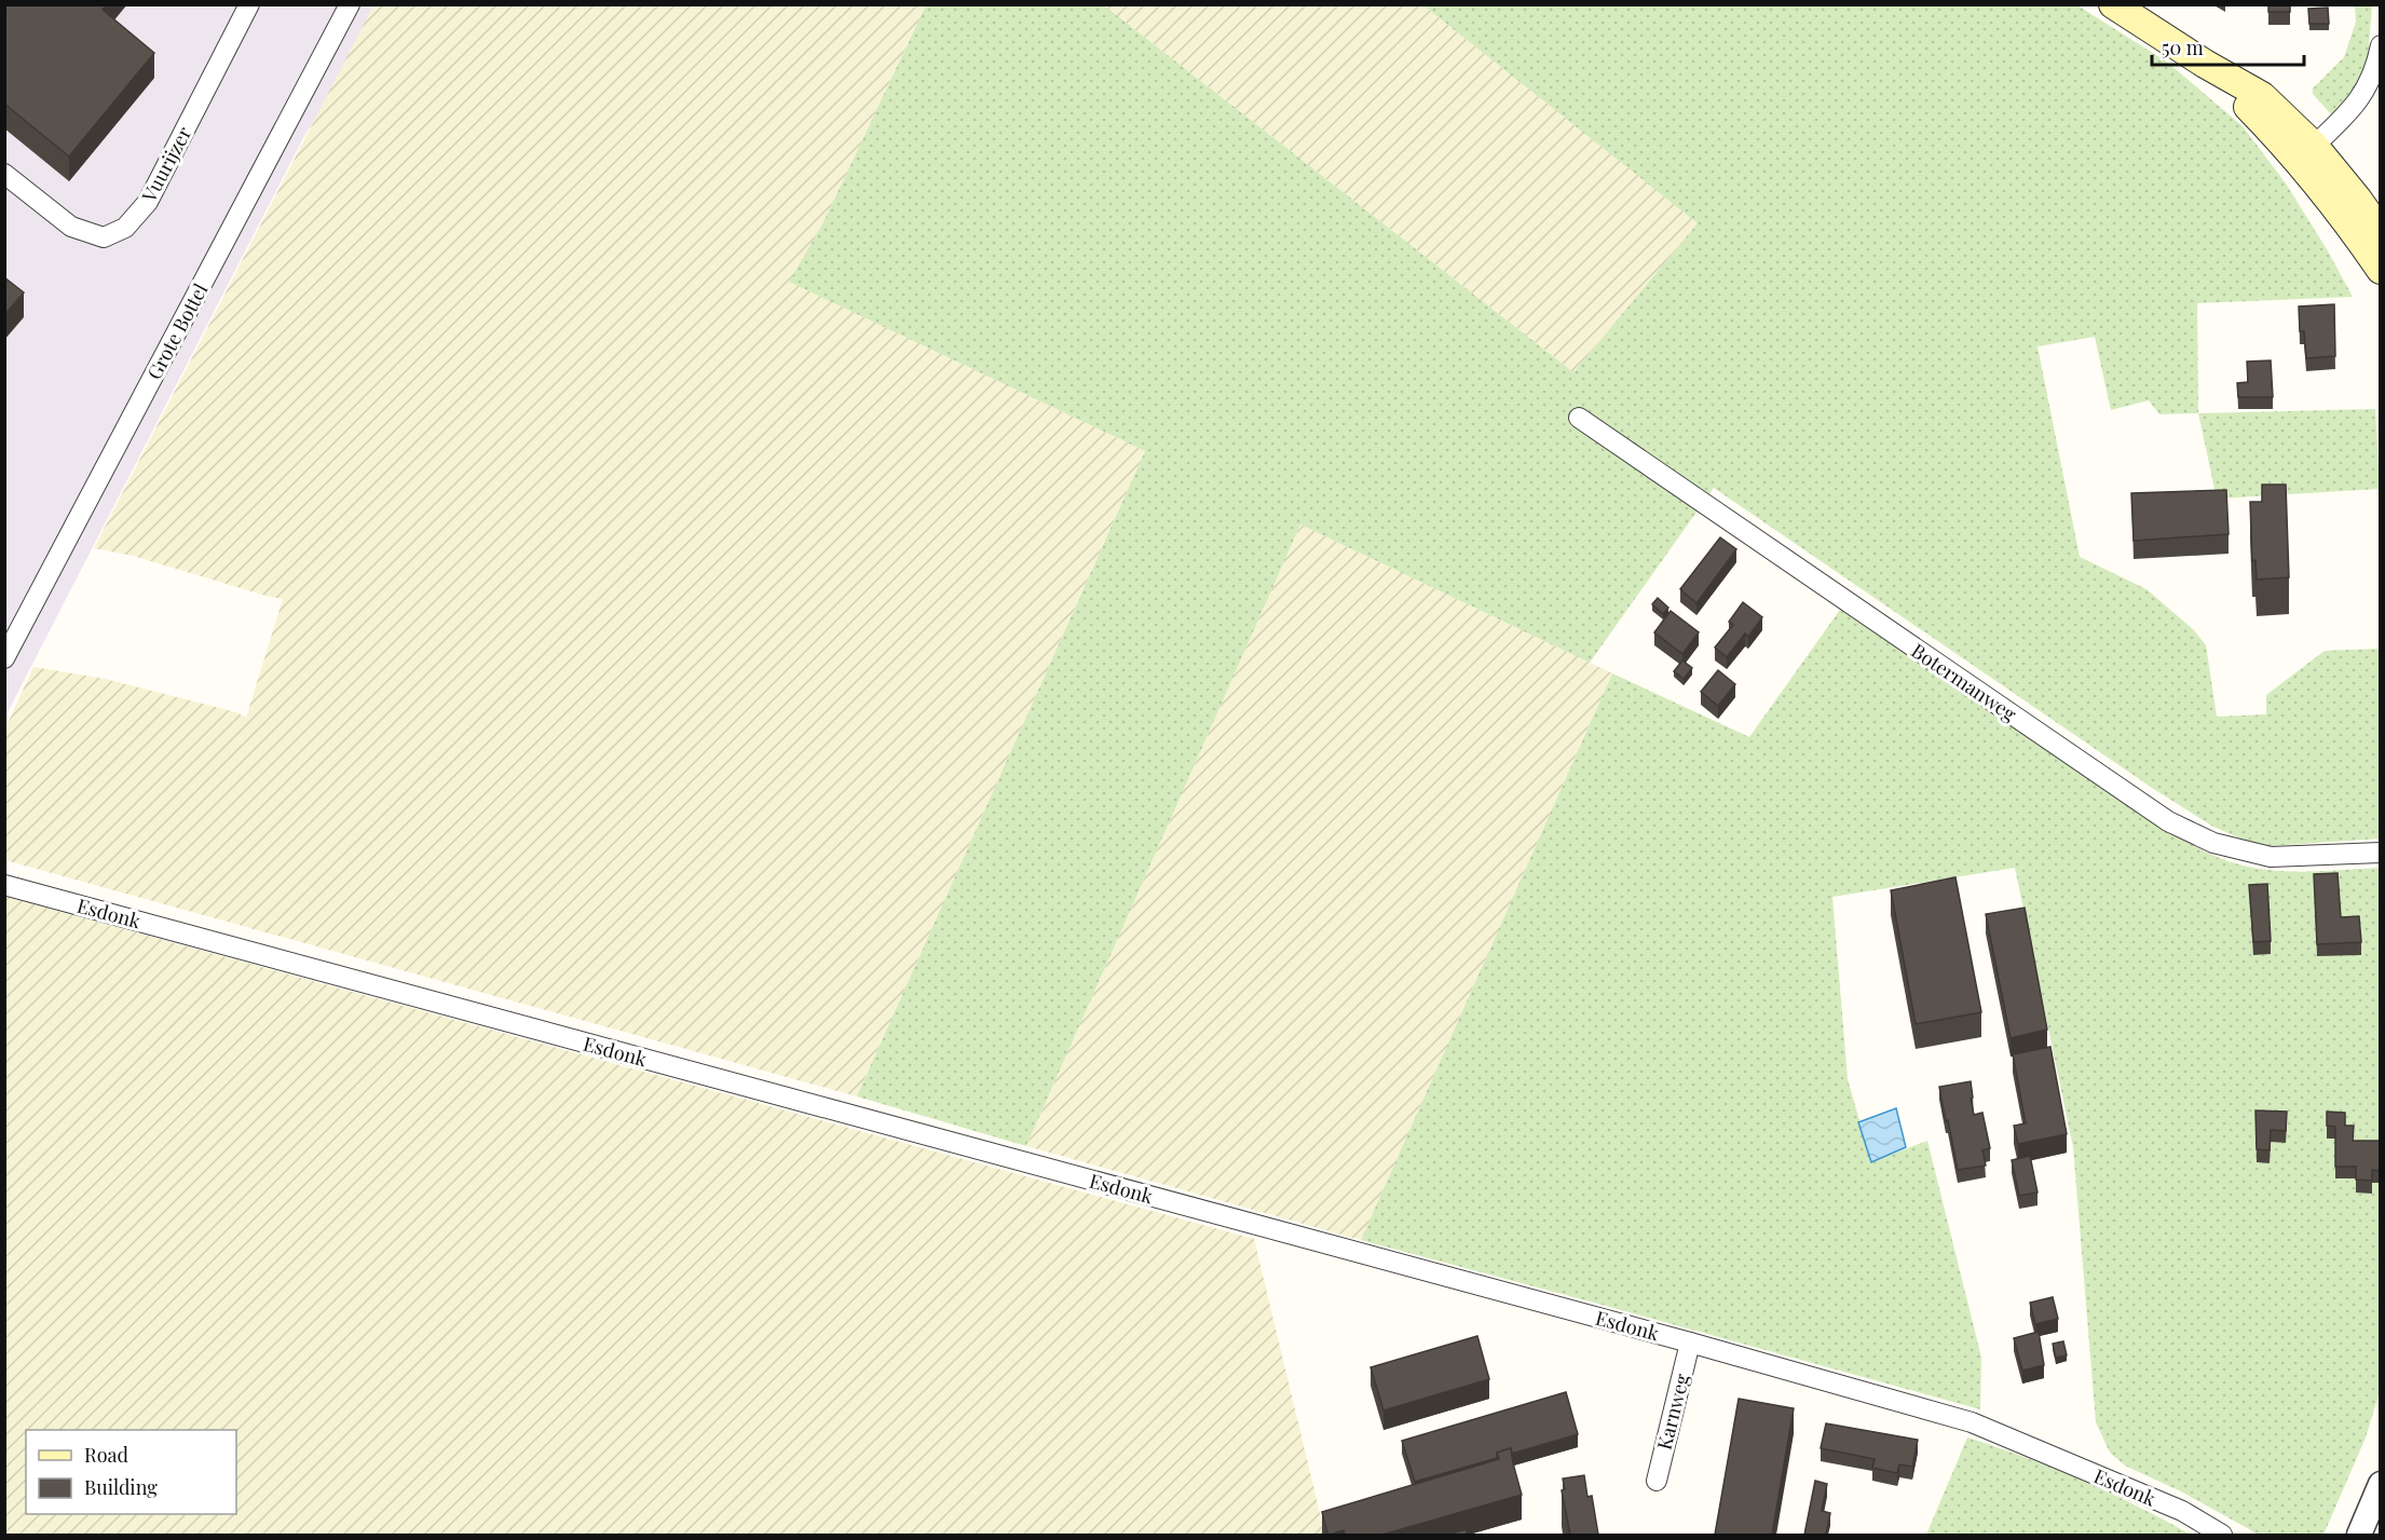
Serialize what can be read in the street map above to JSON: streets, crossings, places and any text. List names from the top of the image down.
{
  "streets": {
    "street": [
      "Vuurijzer",
      "Grote Bottel",
      "Botermanweg",
      "Esdonk",
      "Karnweg"
    ]
  },
  "crossings": [
    ["Esdonk", "Karnweg"]
  ],
  "legend": ["Road", "Building"],
  "scale_bar": "50 m"
}
